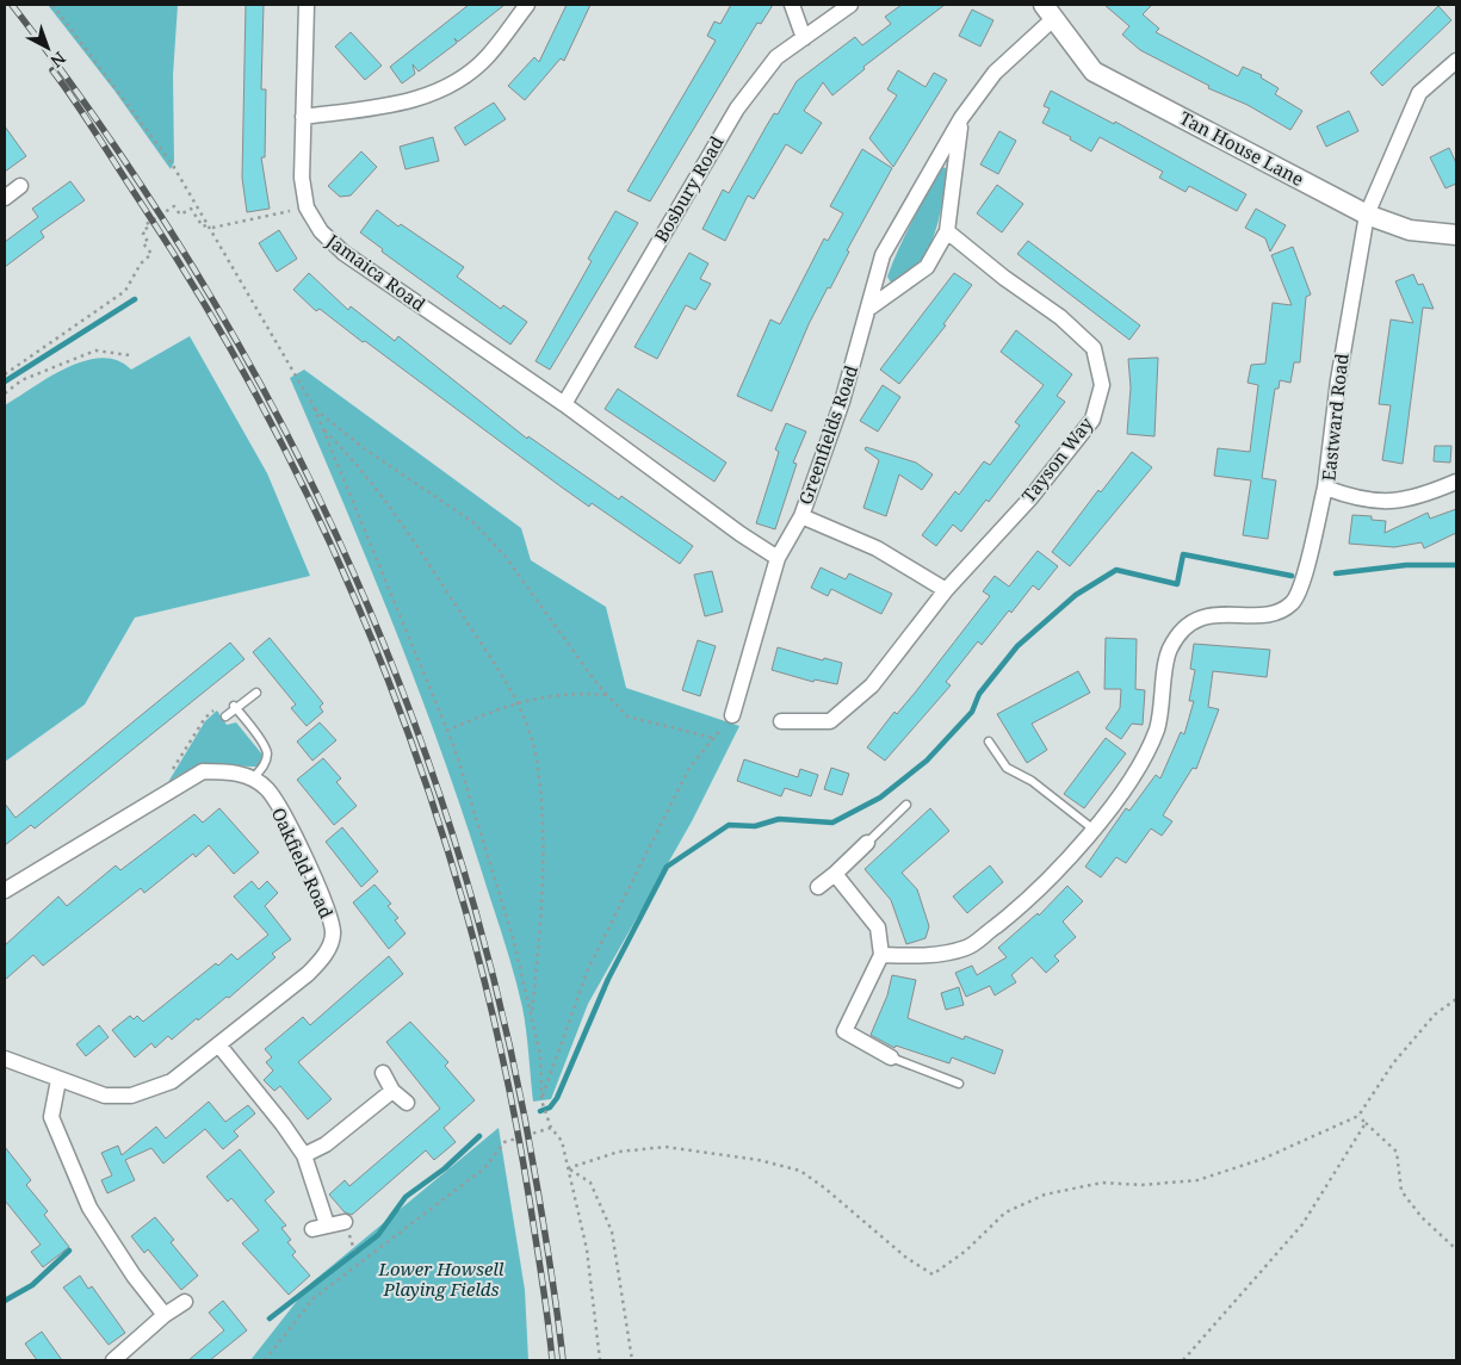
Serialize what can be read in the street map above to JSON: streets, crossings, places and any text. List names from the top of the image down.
{
  "streets": {
    "street": [
      "Tan House Lane",
      "Bosbury Road",
      "Jamaica Road",
      "Eastward Road",
      "Greenfields Road",
      "Tayson Way",
      "Oakfield Road"
    ]
  },
  "crossings": [
    ["Tan House Lane", "Eastward Road"],
    ["Tan House Lane", "Greenfields Road"],
    ["Bosbury Road", "Jamaica Road"],
    ["Greenfields Road", "Tayson Way"]
  ],
  "parks": ["Lower Howsell Playing Fields"],
  "north": "bottom right"
}
